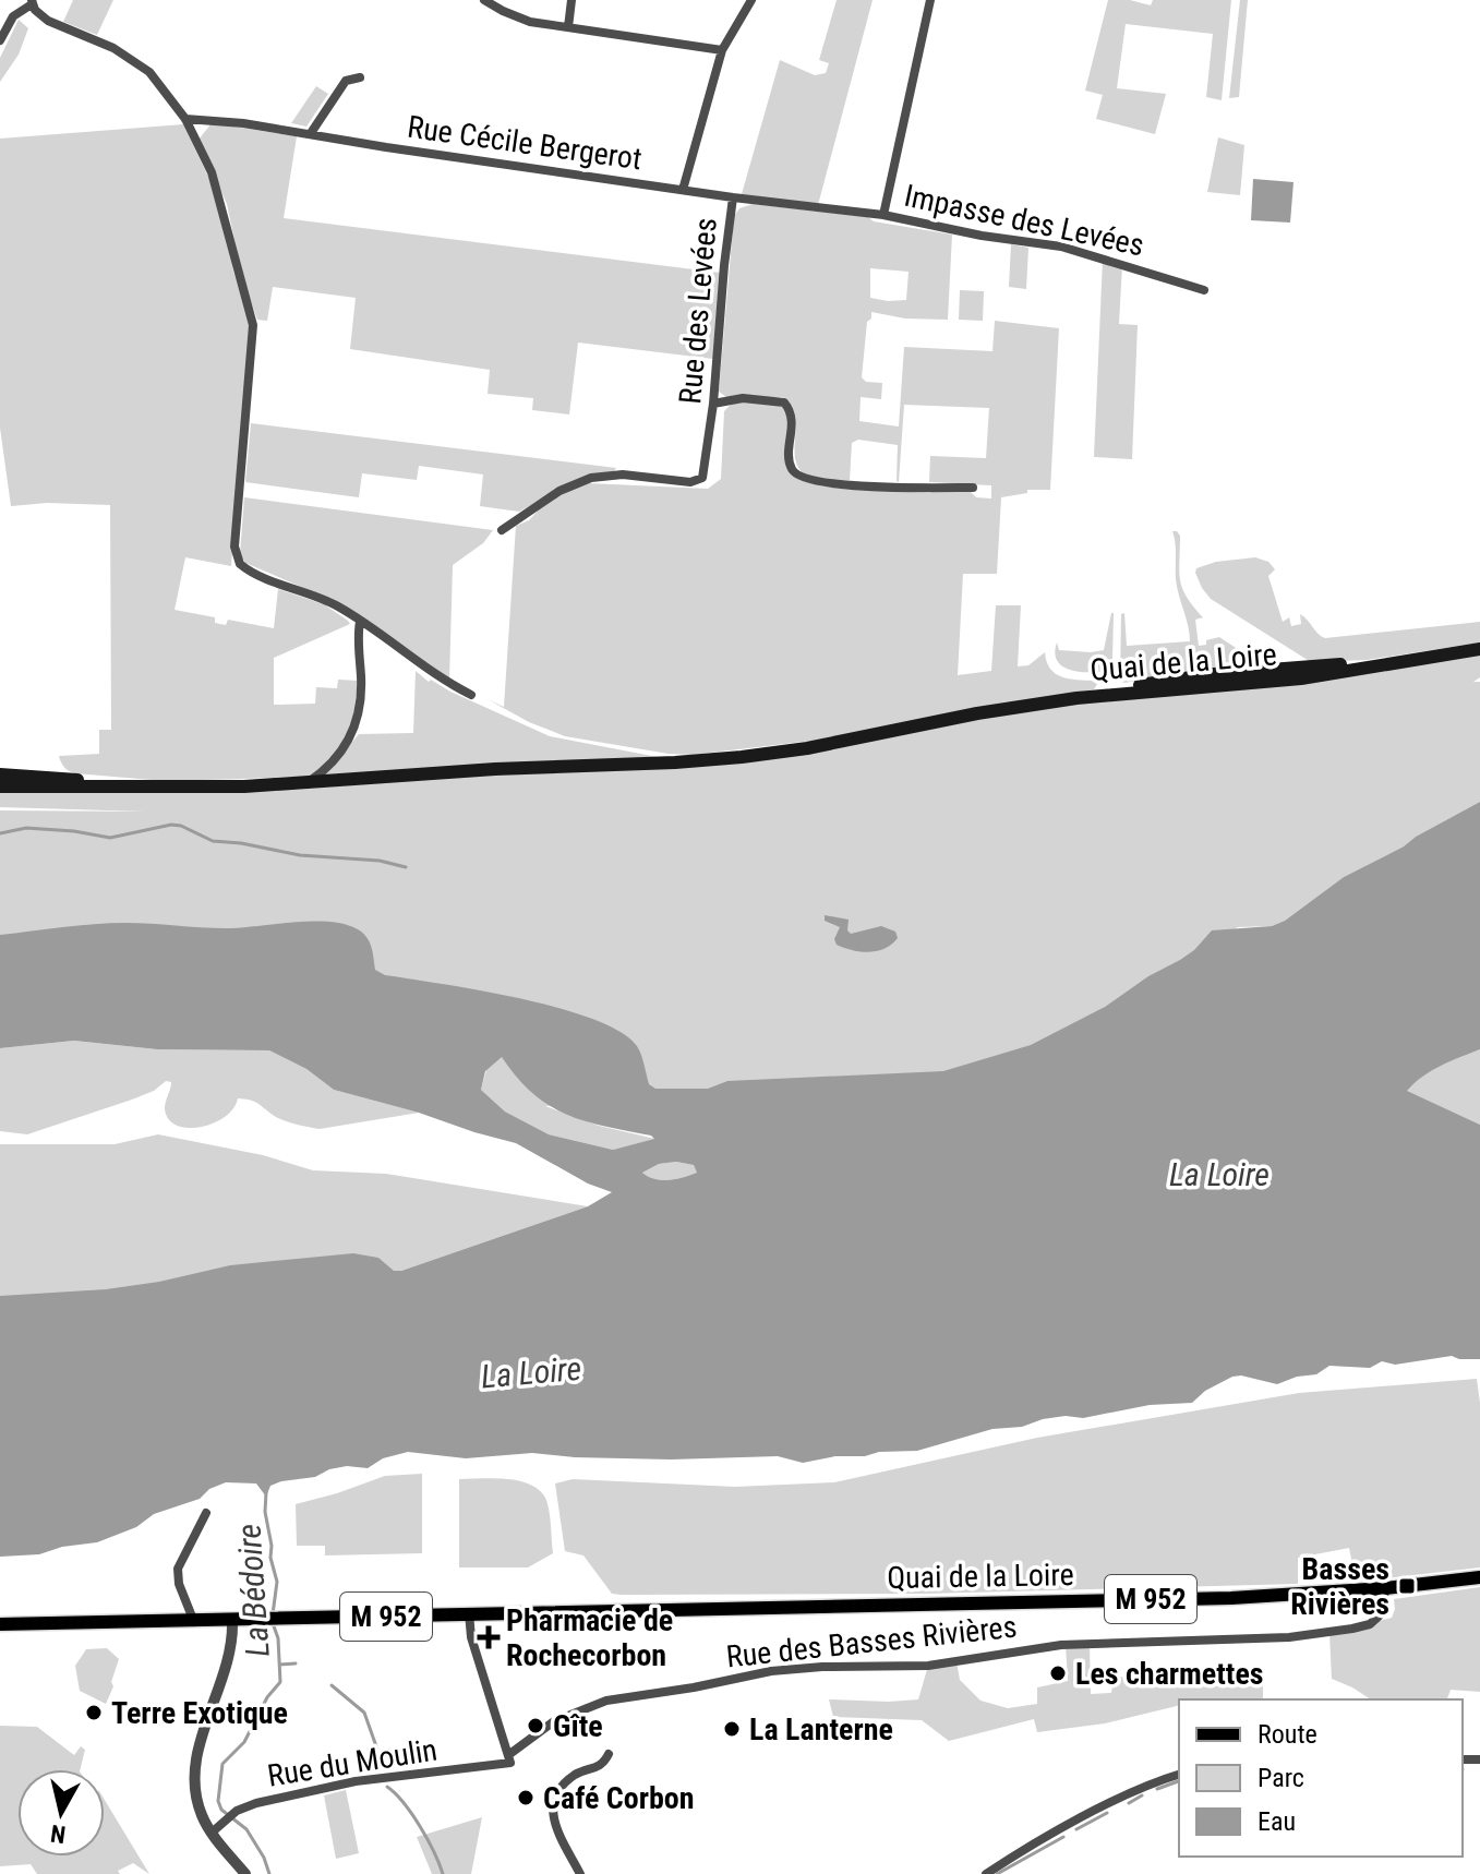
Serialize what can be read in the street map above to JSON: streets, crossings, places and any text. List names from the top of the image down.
{
  "streets": {
    "main road": ["Quai de la Loire", "M 952"],
    "street": [
      "Rue Cécile Bergerot",
      "Impasse des Levées",
      "Rue des Levées",
      "Rue des Basses Rivières",
      "Rue du Moulin"
    ]
  },
  "crossings": [
    ["Rue Cécile Bergerot", "Rue des Levées"],
    ["Impasse des Levées", "Rue des Levées"],
    ["Quai de la Loire", "M 952"],
    ["Quai de la Loire", "Rue des Basses Rivières"],
    ["Rue des Basses Rivières", "Rue du Moulin"]
  ],
  "water": ["La Loire", "La Bédoire"],
  "places": {
    "transit": ["Basses Rivières"],
    "health": ["Pharmacie de Rochecorbon"],
    "other": [
      "Les charmettes",
      "Terre Exotique",
      "Gîte",
      "La Lanterne",
      "Café Corbon"
    ]
  },
  "legend": ["Route", "Parc", "Eau"],
  "north": "bottom"
}
